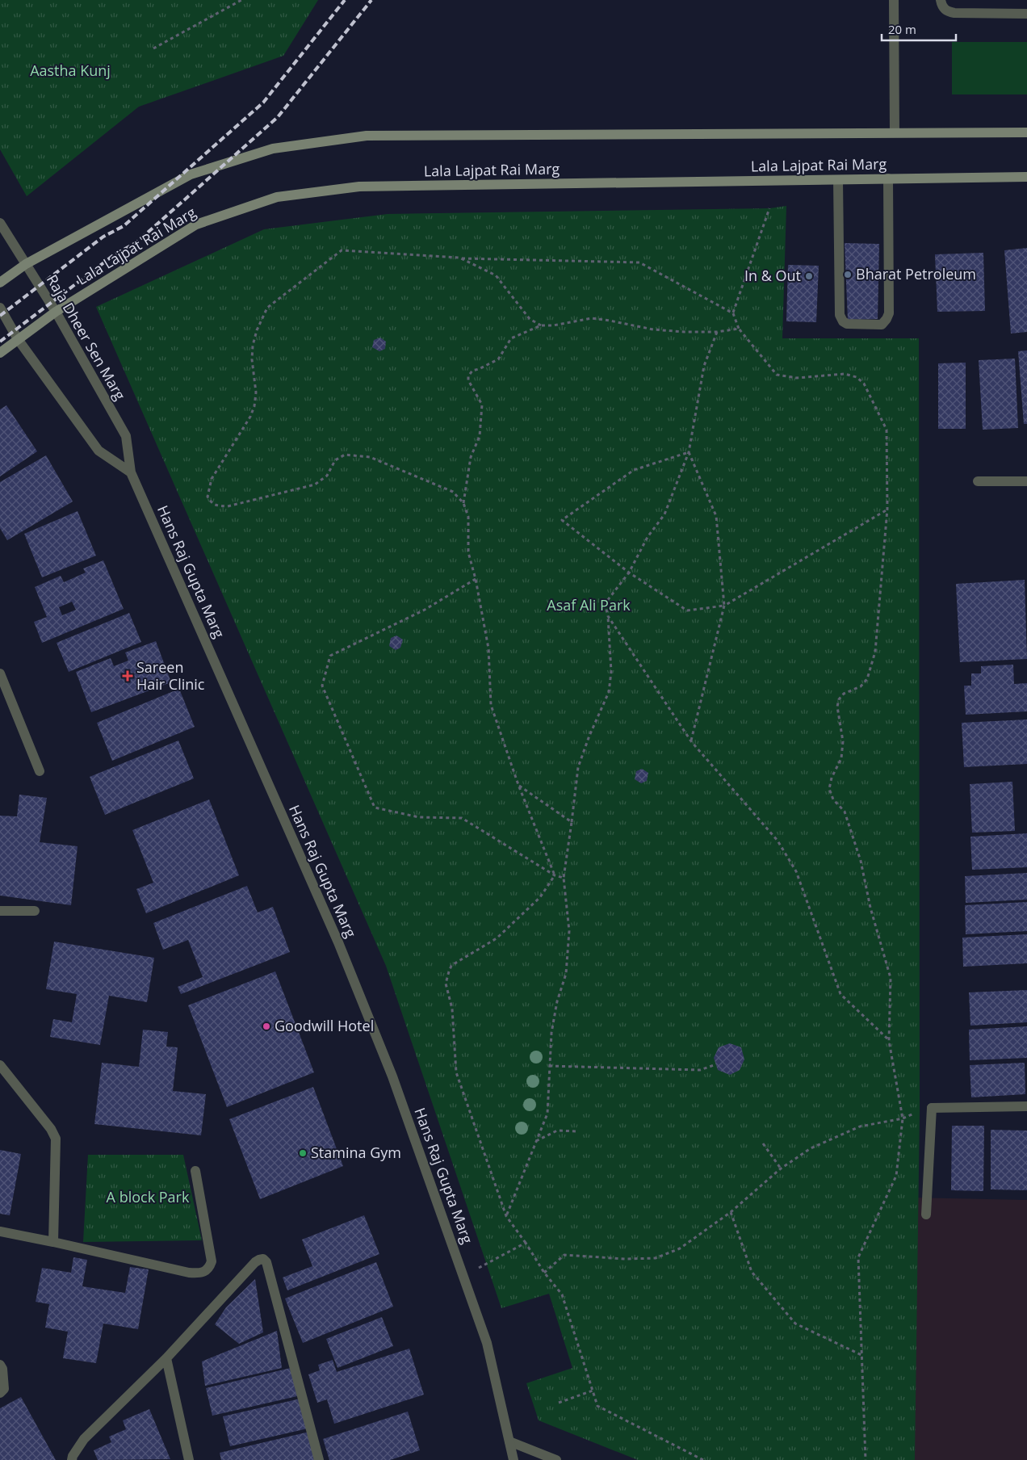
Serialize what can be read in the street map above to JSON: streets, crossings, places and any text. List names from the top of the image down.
{
  "streets": {
    "main road": ["Lala Lajpat Rai Marg"],
    "street": ["Raja Dheer Sen Marg", "Hans Raj Gupta Marg"]
  },
  "crossings": [
    ["Lala Lajpat Rai Marg", "Raja Dheer Sen Marg"],
    ["Raja Dheer Sen Marg", "Hans Raj Gupta Marg"]
  ],
  "parks": ["Aastha Kunj", "Asaf Ali Park", "A block Park"],
  "places": {
    "other": [
      "Bharat Petroleum",
      "In & Out",
      "Goodwill Hotel",
      "Stamina Gym"
    ],
    "health": ["Sareen Hair Clinic"]
  },
  "scale_bar": "20 m"
}
